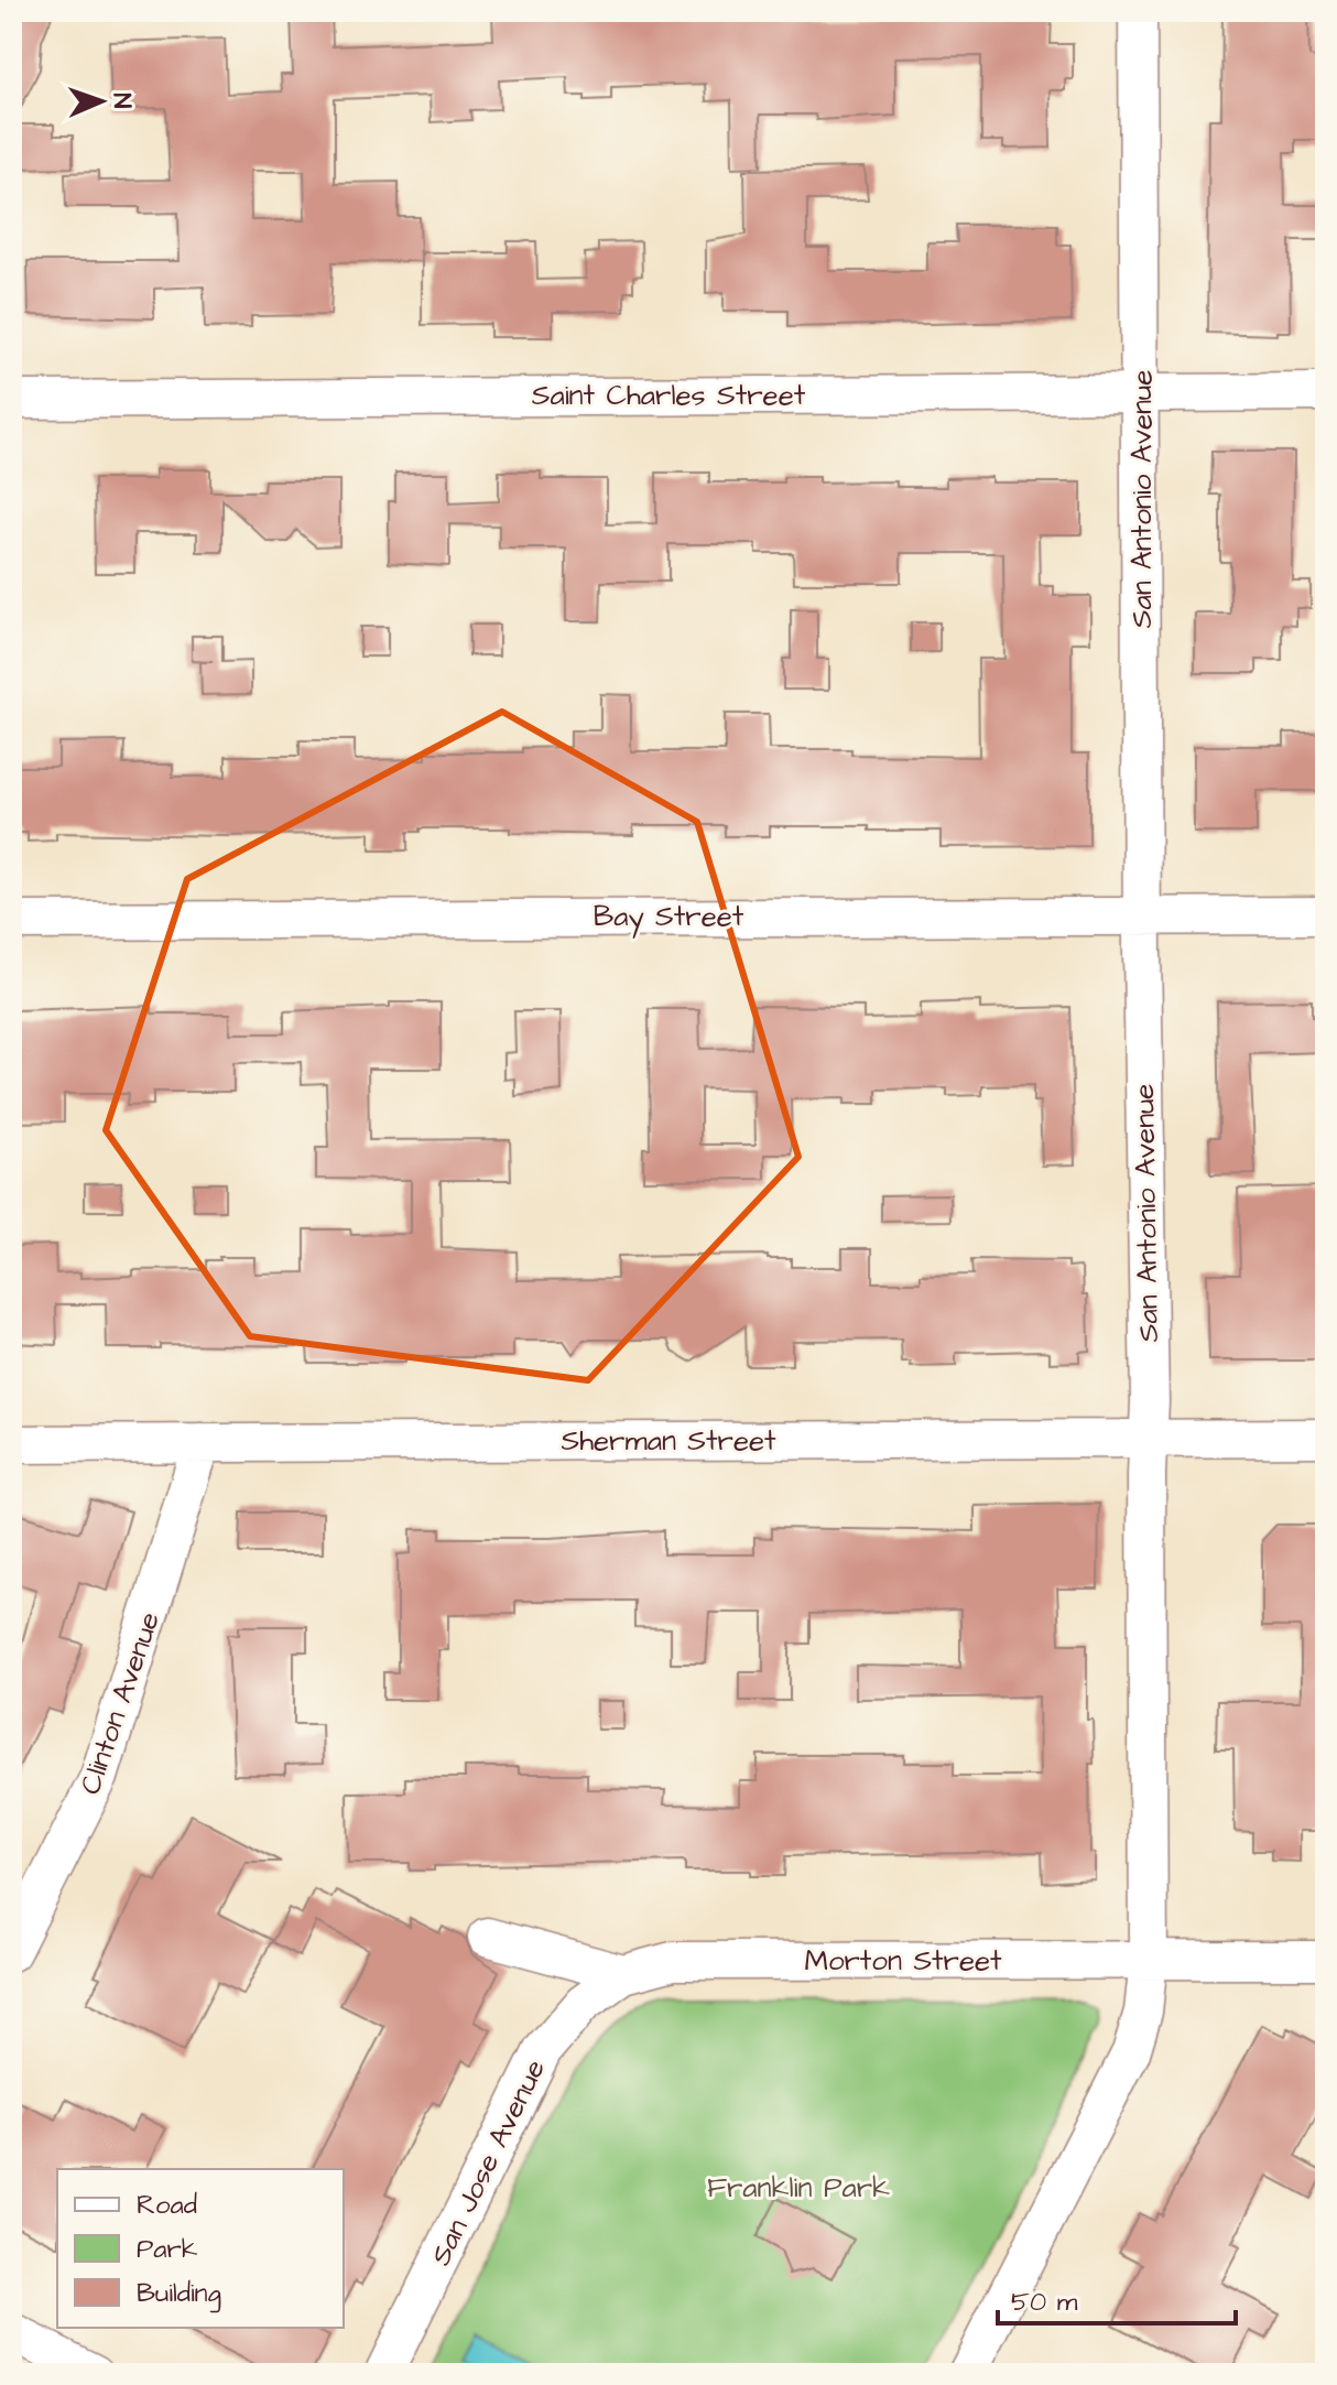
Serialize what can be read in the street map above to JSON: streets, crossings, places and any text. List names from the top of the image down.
{
  "streets": {
    "street": [
      "Saint Charles Street",
      "San Antonio Avenue",
      "Bay Street",
      "Sherman Street",
      "Clinton Avenue",
      "Morton Street",
      "San Jose Avenue"
    ]
  },
  "crossings": [
    ["Saint Charles Street", "San Antonio Avenue"],
    ["San Antonio Avenue", "Bay Street"],
    ["San Antonio Avenue", "Sherman Street"],
    ["San Antonio Avenue", "Morton Street"],
    ["Sherman Street", "Clinton Avenue"],
    ["Morton Street", "San Jose Avenue"]
  ],
  "parks": ["Franklin Park"],
  "legend": ["Road", "Park", "Building"],
  "scale_bar": "50 m",
  "north": "right"
}
